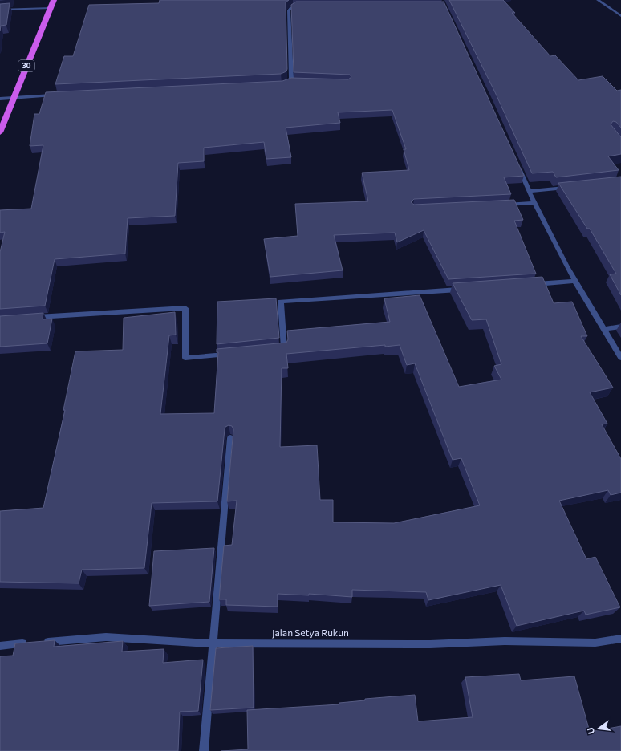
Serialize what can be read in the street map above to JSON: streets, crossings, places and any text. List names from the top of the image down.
{
  "streets": {
    "highway": ["30"],
    "street": ["Jalan Setya Rukun"]
  },
  "north": "left"
}
